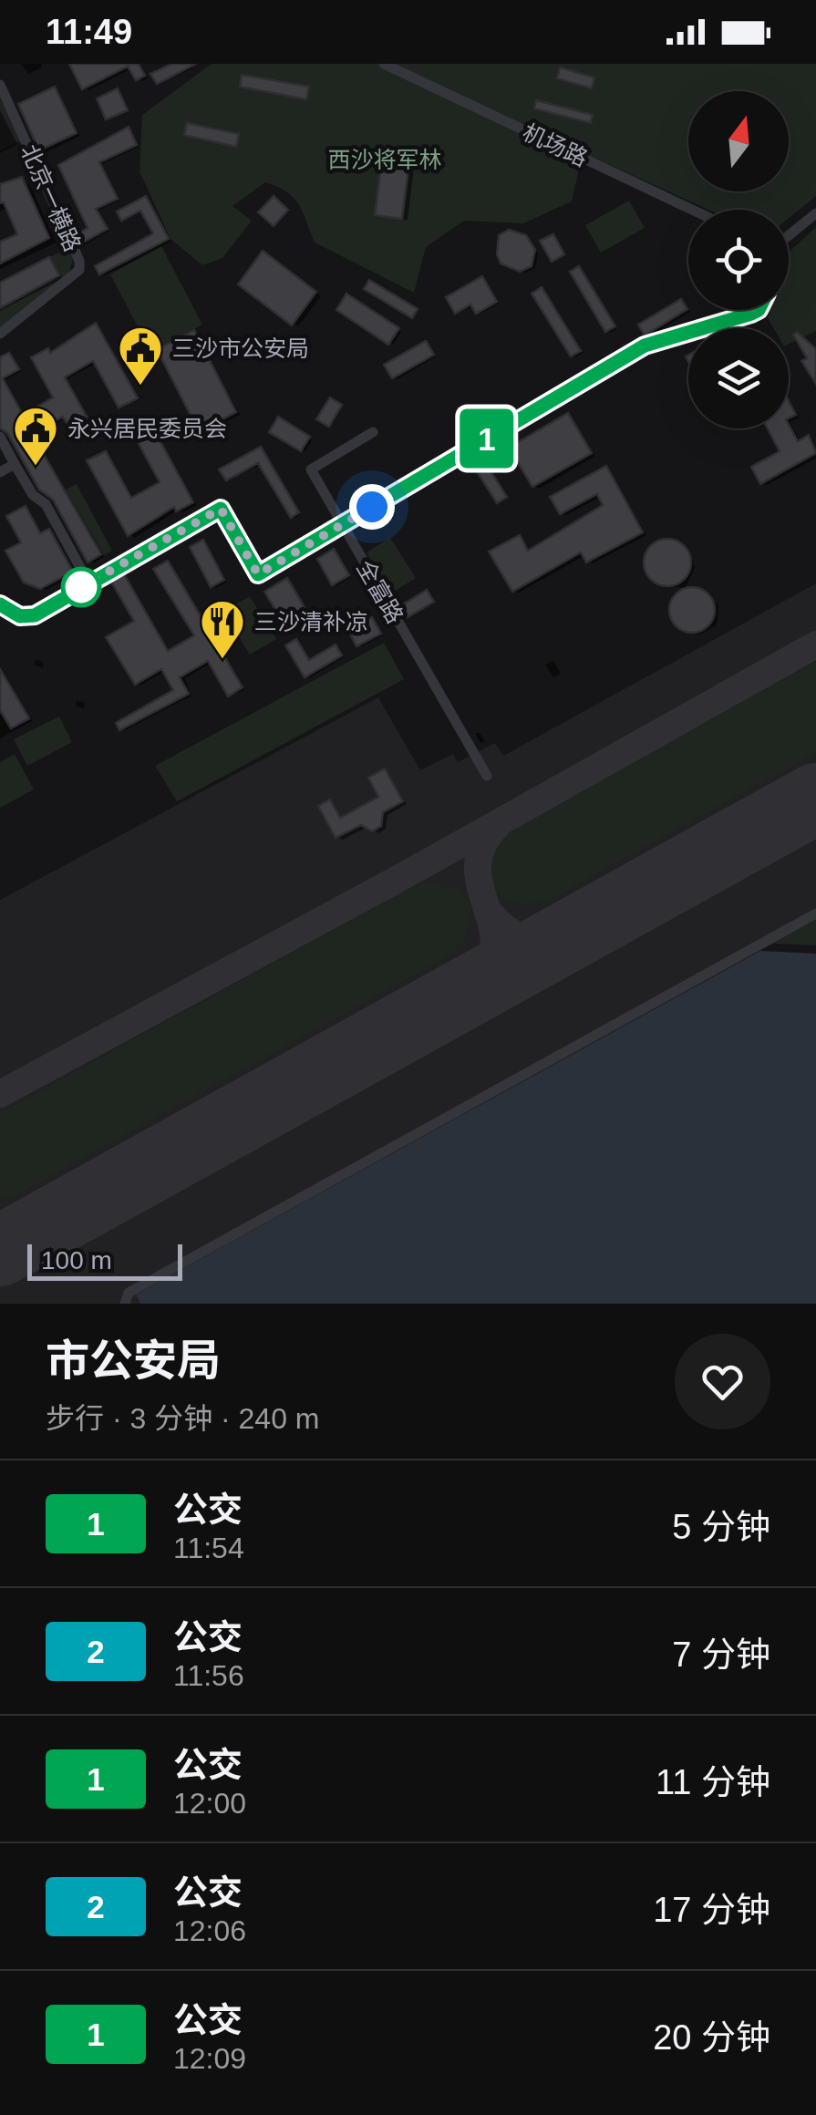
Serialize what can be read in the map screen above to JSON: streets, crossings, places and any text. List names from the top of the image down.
{
  "streets": {
    "street": ["机场路", "北京一横路", "全富路"]
  },
  "parks": ["西沙将军林"],
  "places": {
    "public building": ["三沙市公安局", "永兴居民委员会"],
    "restaurant": ["三沙清补凉"]
  },
  "lines": ["bus line 1"],
  "scale_bar": "100 m",
  "north": "top",
  "page": {
    "status": "11:49",
    "on_map": "1",
    "scale": "100 m",
    "heading": ["市公安局", "步行 · 3 分钟 · 240 m"],
    "list": [
      {
        "mark": "1",
        "name": "公交",
        "note": "11:54",
        "value": "5 分钟"
      },
      {
        "mark": "2",
        "name": "公交",
        "note": "11:56",
        "value": "7 分钟"
      },
      {
        "mark": "1",
        "name": "公交",
        "note": "12:00",
        "value": "11 分钟"
      },
      {
        "mark": "2",
        "name": "公交",
        "note": "12:06",
        "value": "17 分钟"
      },
      {
        "mark": "1",
        "name": "公交",
        "note": "12:09",
        "value": "20 分钟"
      }
    ]
  }
}
